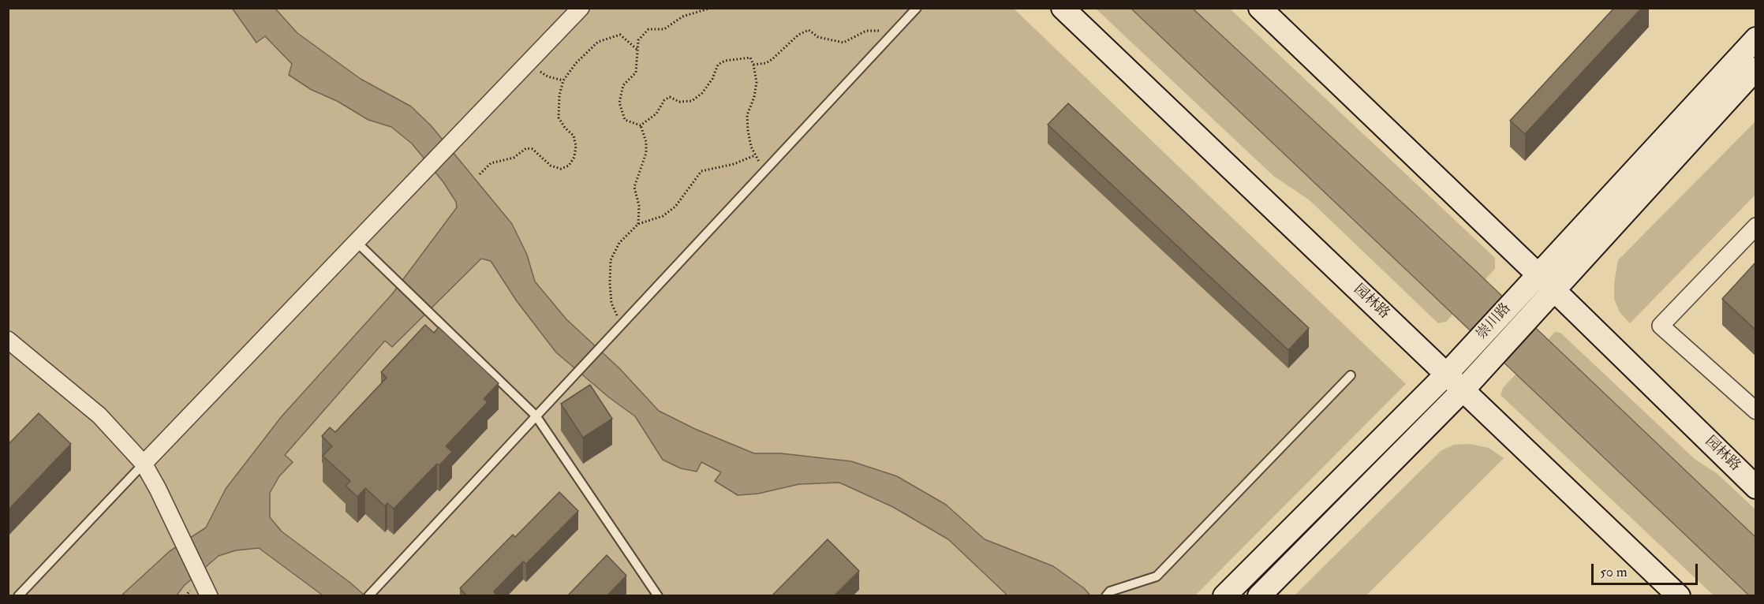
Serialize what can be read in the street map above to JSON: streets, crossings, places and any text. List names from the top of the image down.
{
  "streets": {
    "main road": ["园林路", "崇川路"]
  },
  "crossings": [
    ["园林路", "崇川路"]
  ],
  "scale_bar": "50 m"
}
